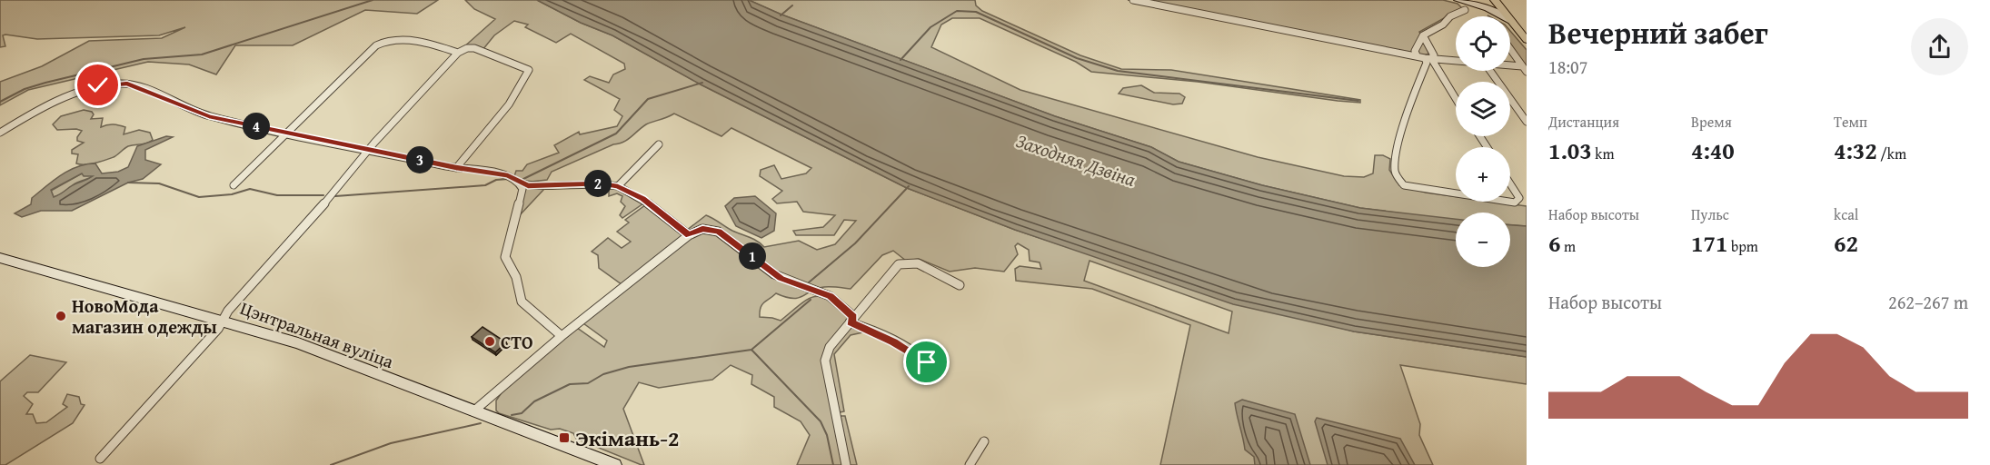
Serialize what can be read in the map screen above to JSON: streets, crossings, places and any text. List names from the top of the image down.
{
  "streets": {
    "main road": ["Цэнтральная вуліца"]
  },
  "water": ["Заходняя Дзвіна"],
  "places": {
    "other": ["НовоМода магазин одежды", "СТО"],
    "transit": ["Экімань-2"]
  },
  "page": {
    "heading": ["Вечерний забег", "18:07"],
    "map_buttons": ["+", "−"],
    "stats": [
      ["Дистанция", "1.03 km"],
      ["Время", "4:40"],
      ["Темп", "4:32 /km"],
      ["Набор высоты", "6 m"],
      ["Пульс", "171 bpm"],
      ["kcal", "62"]
    ],
    "pins": [
      "4",
      "3",
      "2",
      "1"
    ],
    "chart": ["Набор высоты", "262–267 m"]
  }
}
